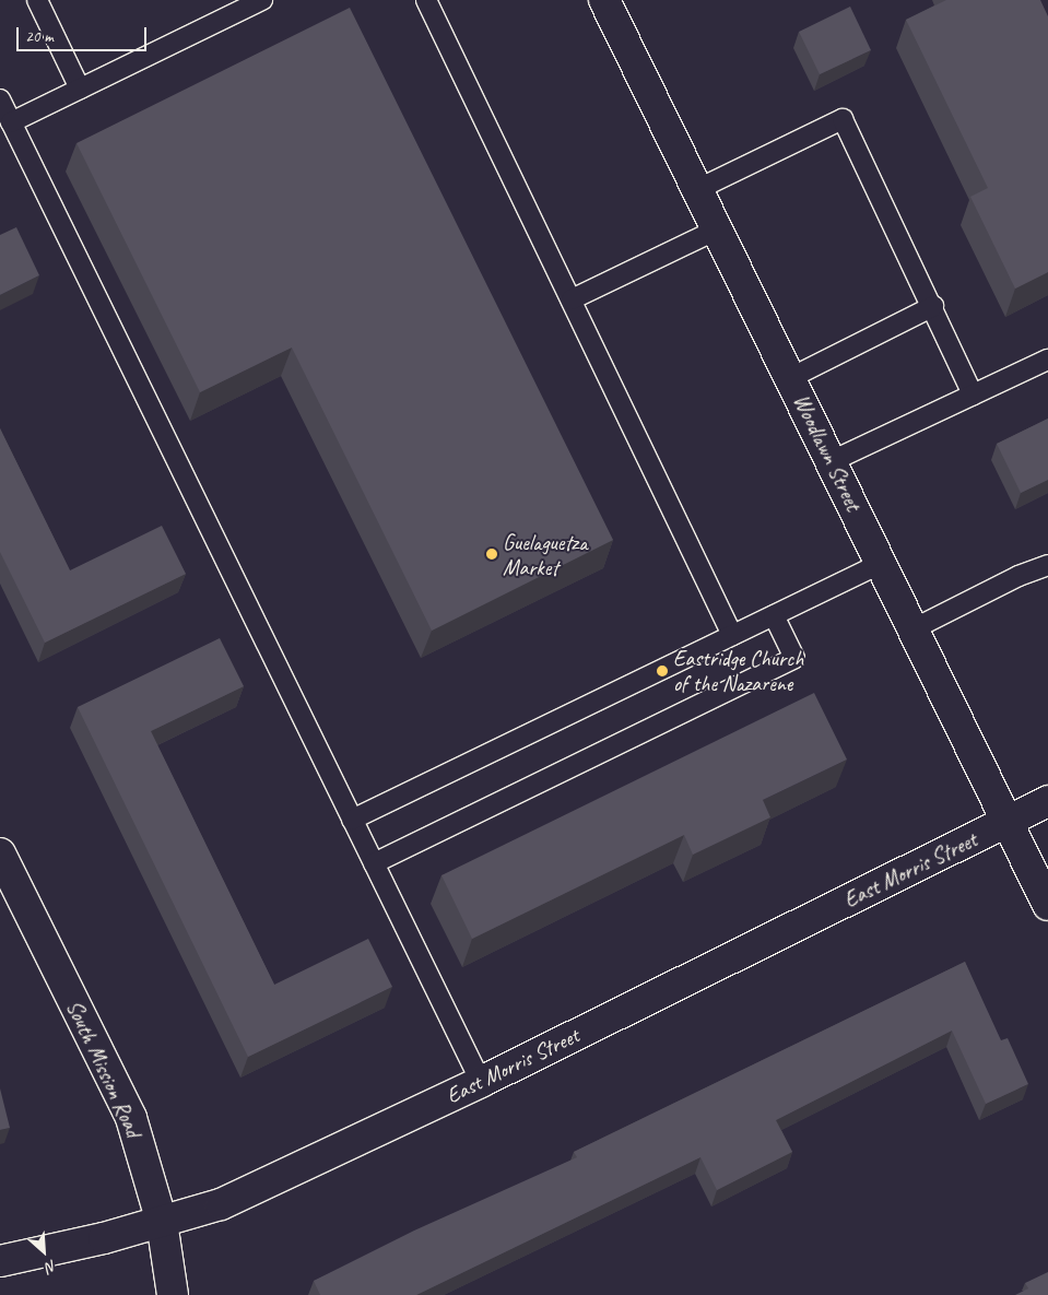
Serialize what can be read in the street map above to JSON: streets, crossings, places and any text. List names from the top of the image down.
{
  "streets": {
    "street": ["Woodlawn Street", "East Morris Street", "South Mission Road"]
  },
  "crossings": [
    ["Woodlawn Street", "East Morris Street"],
    ["East Morris Street", "South Mission Road"]
  ],
  "places": ["Guelaguetza Market", "Eastridge Church of the Nazarene"],
  "scale_bar": "20 m",
  "north": "bottom right"
}
